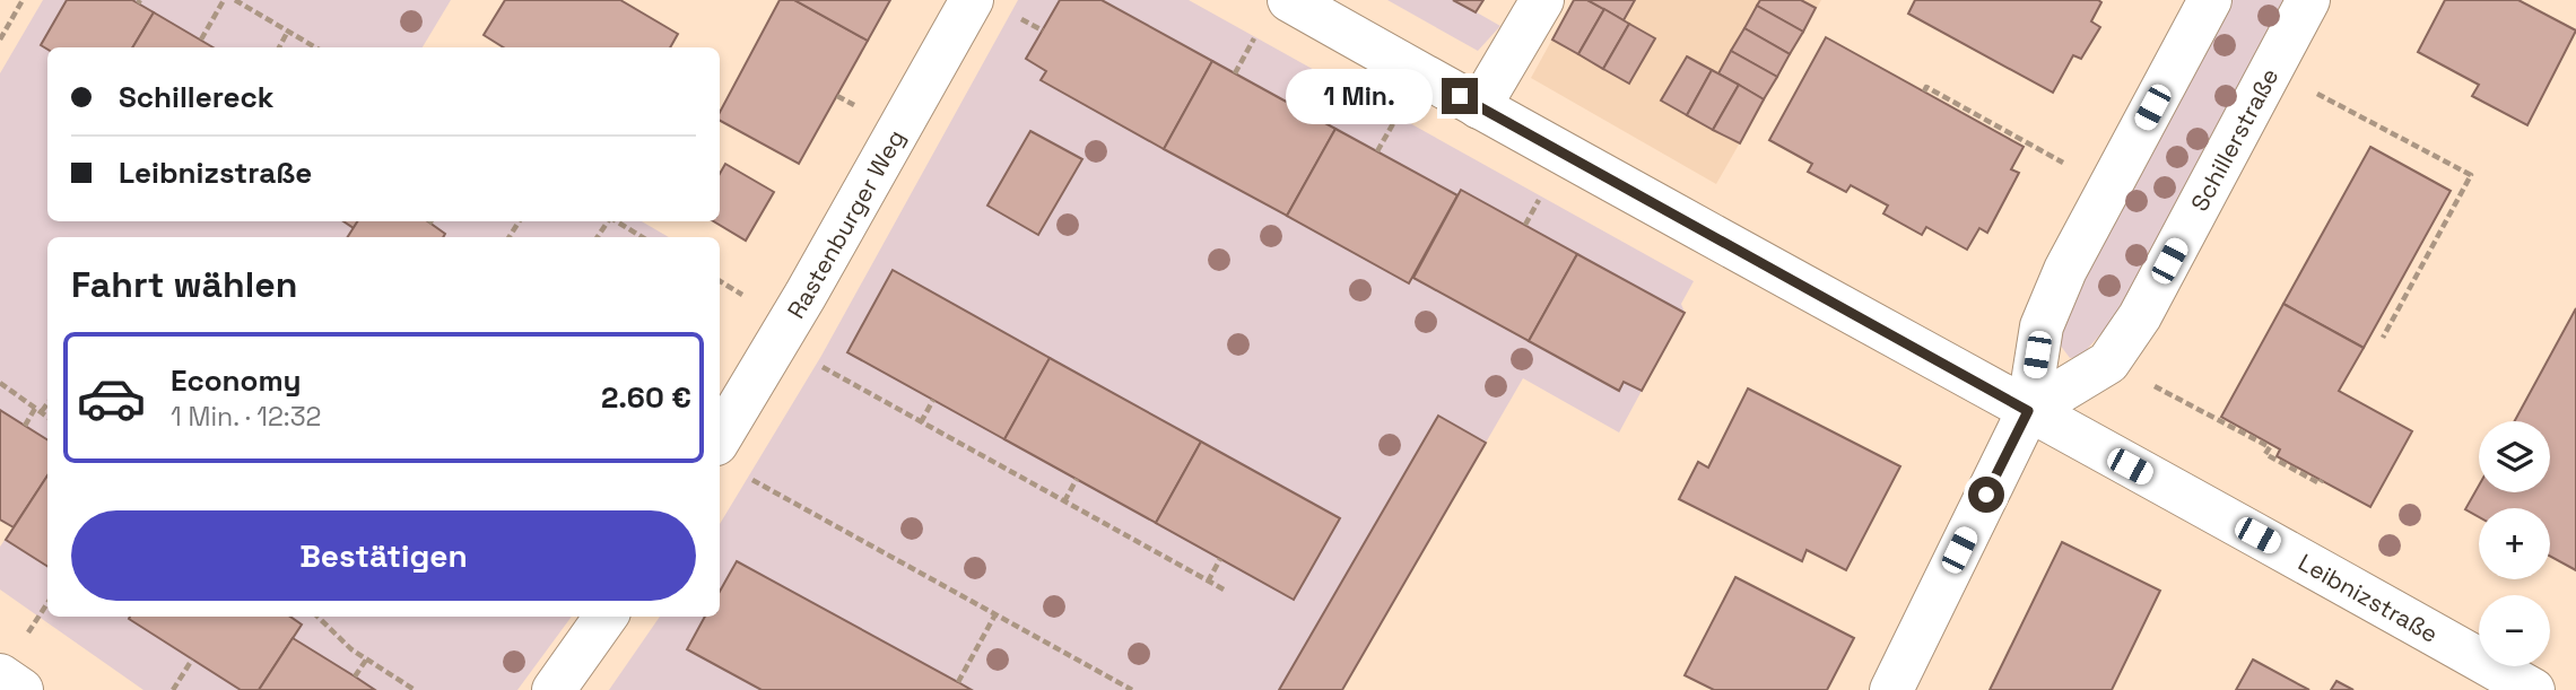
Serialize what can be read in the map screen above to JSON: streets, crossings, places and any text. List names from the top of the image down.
{
  "streets": {
    "street": ["Schillerstraße", "Rastenburger Weg", "Leibnizstraße"]
  },
  "crossings": [
    ["Schillerstraße", "Leibnizstraße"]
  ],
  "page": {
    "banner": ["Schillereck", "Leibnizstraße"],
    "bubble": "1 Min.",
    "heading": "Fahrt wählen",
    "list": [
      {
        "name": "Economy",
        "note": "1 Min. · 12:32",
        "value": "2.60 €"
      }
    ],
    "map_buttons": ["+", "−"],
    "buttons": "Bestätigen"
  }
}
